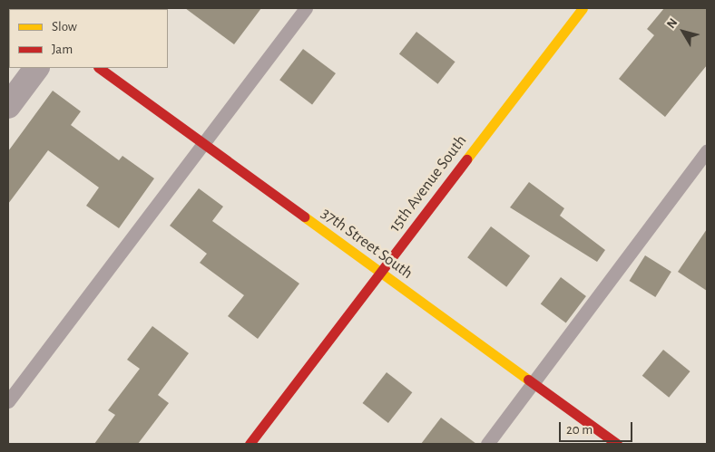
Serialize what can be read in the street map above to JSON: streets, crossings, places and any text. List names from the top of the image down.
{
  "streets": {
    "street": ["15th Avenue South", "37th Street South"]
  },
  "crossings": [
    ["15th Avenue South", "37th Street South"]
  ],
  "legend": ["Slow", "Jam"],
  "scale_bar": "20 m",
  "north": "top left"
}
